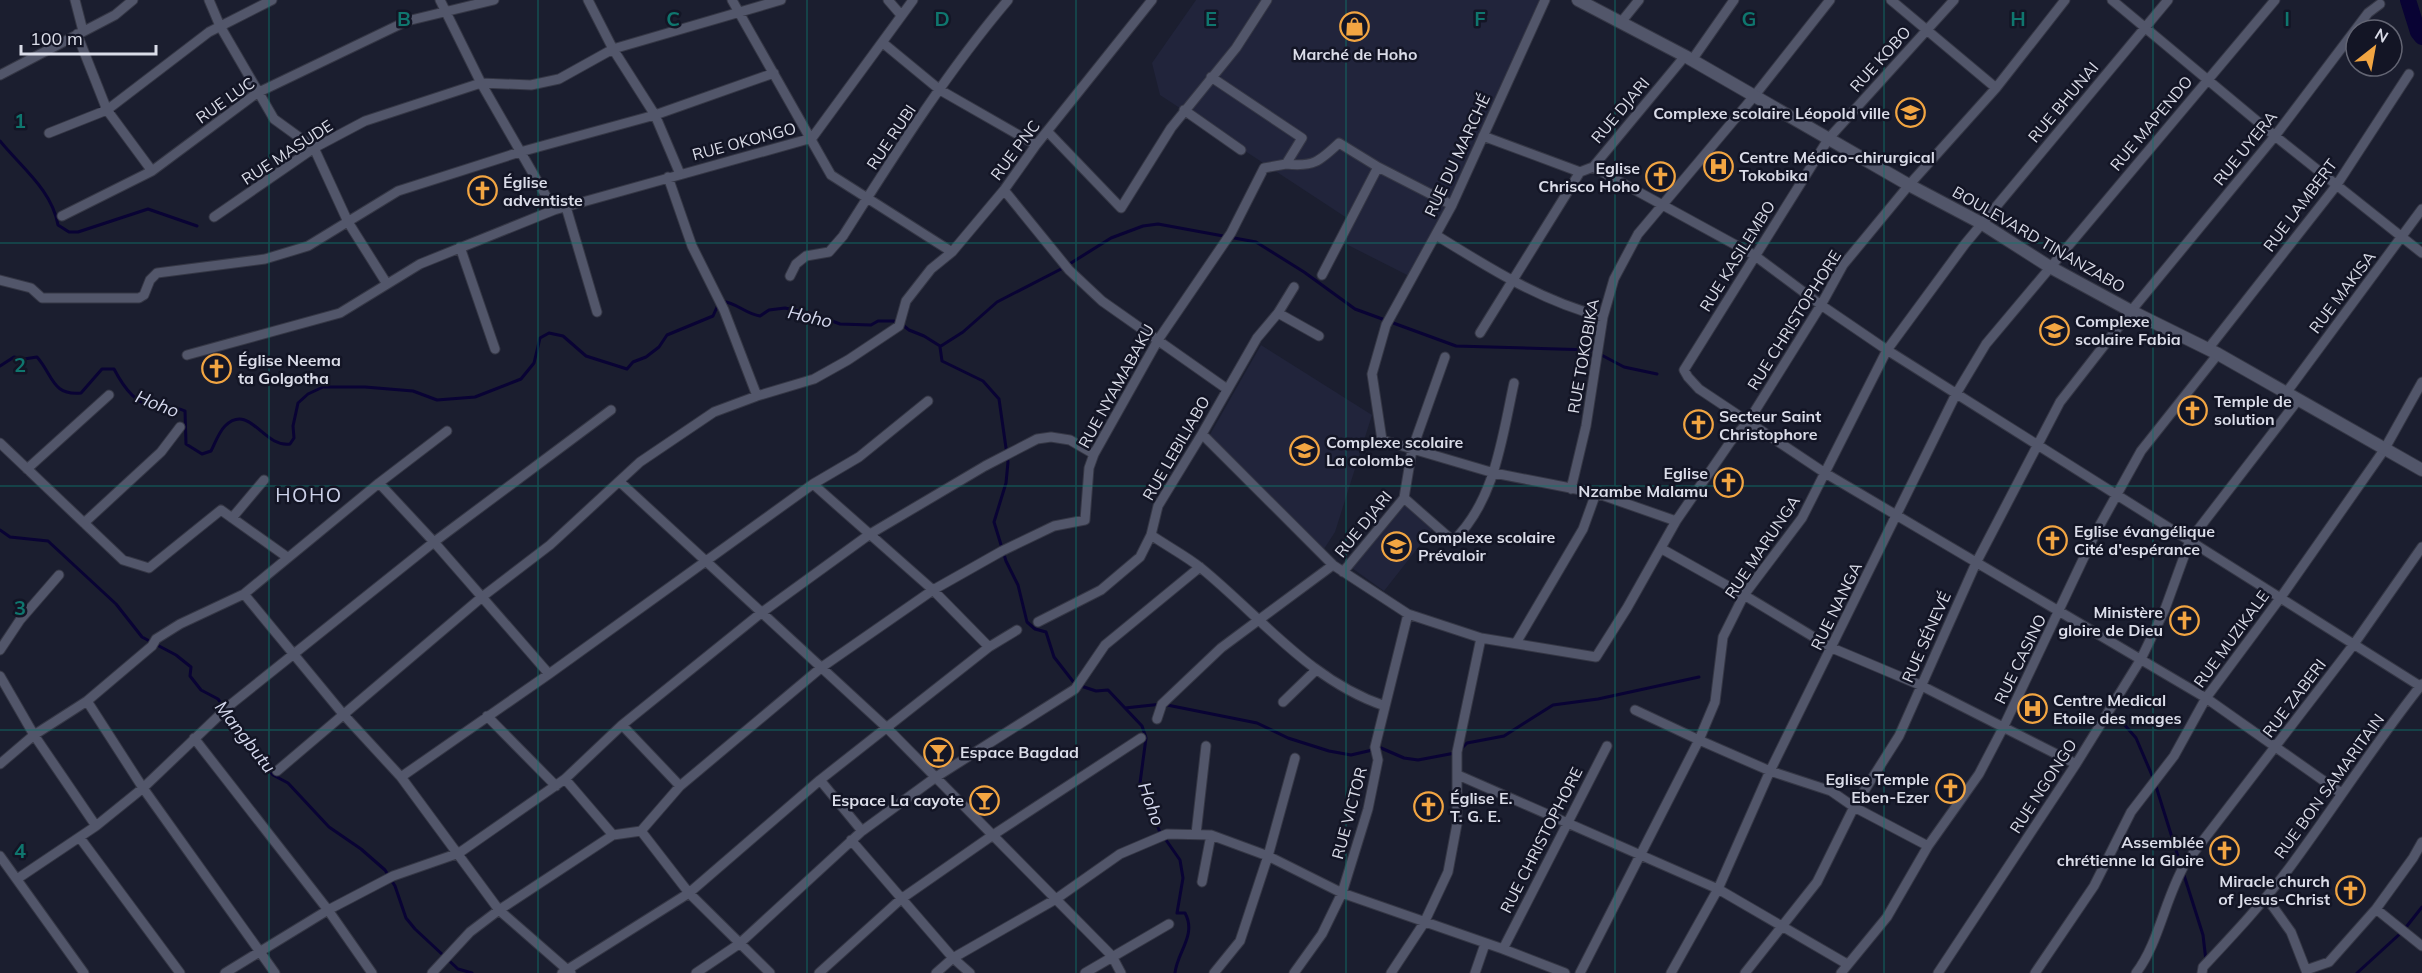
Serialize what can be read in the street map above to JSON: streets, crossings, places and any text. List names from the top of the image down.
{
  "streets": {
    "street": [
      "RUE KOBO",
      "RUE LUC",
      "RUE BHUNAI",
      "RUE DJARI",
      "RUE MAPENDO",
      "RUE RUBI",
      "RUE OKONGO",
      "RUE UYERA",
      "RUE PNC",
      "RUE MASUDE",
      "RUE DU MARCHÉ",
      "RUE LAMBERT",
      "BOULEVARD TINANZABO",
      "RUE KASILEMBO",
      "RUE MAKISA",
      "RUE CHRISTOPHORE",
      "RUE TOKOBIKA",
      "RUE NYAMABAKU",
      "RUE LEBILIABO",
      "RUE MARUNGA",
      "RUE NANGA",
      "RUE SÉNEVÉ",
      "RUE MUZIKALE",
      "RUE CASINO",
      "RUE ZABERI",
      "RUE NGONGO",
      "RUE BON SAMARITAIN",
      "RUE VICTOR"
    ]
  },
  "crossings": [
    ["RUE KOBO", "BOULEVARD TINANZABO"],
    ["RUE KOBO", "RUE KASILEMBO"],
    ["RUE BHUNAI", "BOULEVARD TINANZABO"],
    ["RUE BHUNAI", "RUE MARUNGA"],
    ["RUE DJARI", "RUE DU MARCHÉ"],
    ["RUE DJARI", "BOULEVARD TINANZABO"],
    ["RUE MAPENDO", "BOULEVARD TINANZABO"],
    ["RUE MAPENDO", "RUE NANGA"],
    ["RUE UYERA", "BOULEVARD TINANZABO"],
    ["RUE UYERA", "RUE SÉNEVÉ"],
    ["RUE LAMBERT", "BOULEVARD TINANZABO"],
    ["RUE LAMBERT", "RUE CASINO"],
    ["BOULEVARD TINANZABO", "RUE KASILEMBO"],
    ["BOULEVARD TINANZABO", "RUE MAKISA"],
    ["BOULEVARD TINANZABO", "RUE CHRISTOPHORE"],
    ["BOULEVARD TINANZABO", "RUE TOKOBIKA"],
    ["BOULEVARD TINANZABO", "RUE MARUNGA"],
    ["BOULEVARD TINANZABO", "RUE NANGA"],
    ["BOULEVARD TINANZABO", "RUE SÉNEVÉ"],
    ["BOULEVARD TINANZABO", "RUE MUZIKALE"],
    ["BOULEVARD TINANZABO", "RUE CASINO"],
    ["BOULEVARD TINANZABO", "RUE NGONGO"],
    ["RUE KASILEMBO", "RUE CHRISTOPHORE"]
  ],
  "districts": ["HOHO"],
  "water": ["Hoho", "Mangbutu"],
  "places": {
    "shop": ["Marché de Hoho"],
    "school or university": [
      "Complexe scolaire Léopold ville",
      "Complexe scolaire Fabia",
      "Complexe scolaire La colombe",
      "Complexe scolaire Prévaloir"
    ],
    "hospital": ["Centre Médico-chirurgical Tokobika", "Centre Medical Etoile des mages"],
    "church": [
      "Eglise Chrisco Hoho",
      "Église adventiste",
      "Église Neema ta Golgotha",
      "Temple de solution",
      "Secteur Saint Christophore",
      "Eglise Nzambe Malamu",
      "Eglise évangélique Cité d'espérance",
      "Ministère gloire de Dieu",
      "Eglise Temple Eben-Ezer",
      "Église E. T. G. E.",
      "Assemblée chrétienne la Gloire",
      "Miracle church of Jesus-Christ"
    ],
    "bar": ["Espace Bagdad", "Espace La cayote"]
  },
  "scale_bar": "100 m",
  "north": "top right",
  "grid": {
    "columns": [
      "B",
      "C",
      "D",
      "E",
      "F",
      "G",
      "H",
      "I"
    ],
    "rows": [
      "1",
      "2",
      "3",
      "4"
    ]
  }
}
